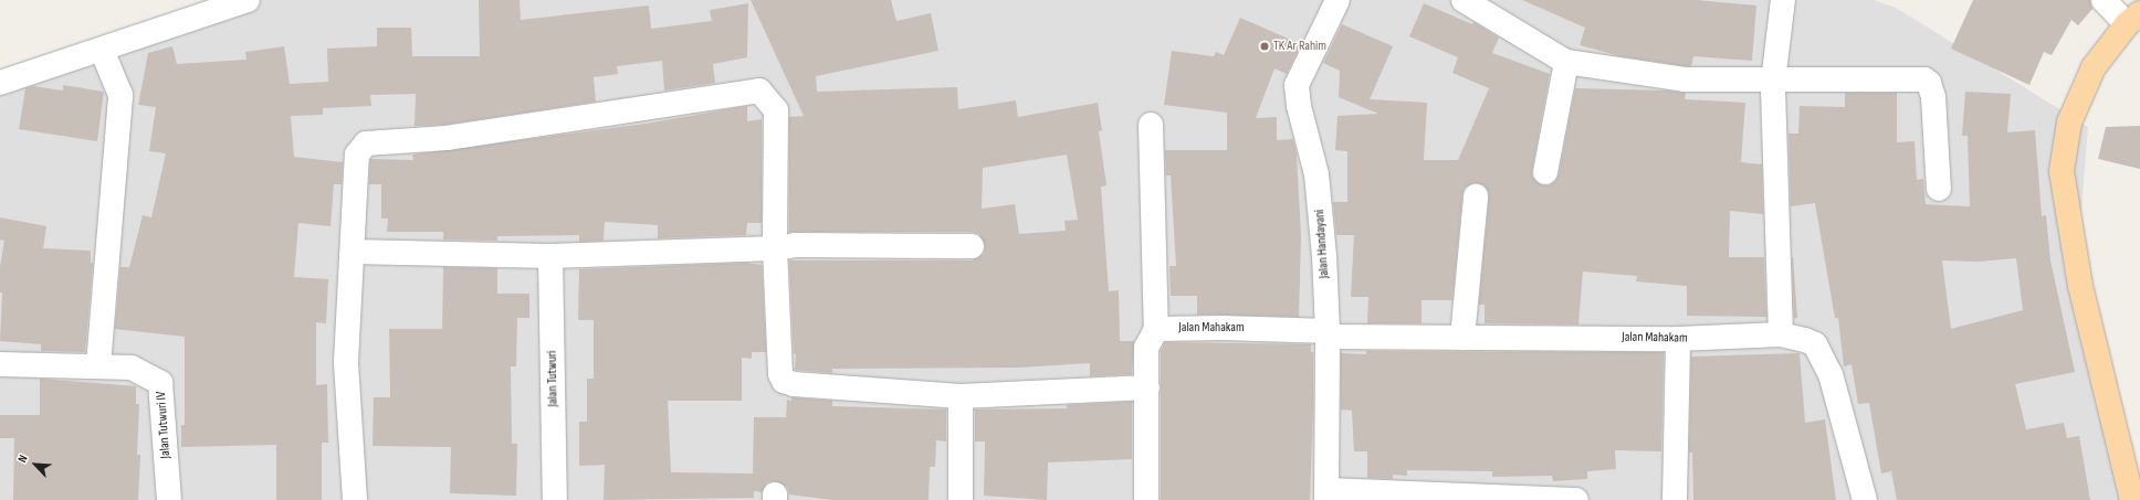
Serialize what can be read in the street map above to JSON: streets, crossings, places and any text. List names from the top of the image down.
{
  "streets": {
    "street": [
      "Jalan Handayani",
      "Jalan Mahakam",
      "Jalan Tutwuri",
      "Jalan Tutwuri IV"
    ]
  },
  "crossings": [
    ["Jalan Handayani", "Jalan Mahakam"]
  ],
  "places": ["TK Ar Rahim"],
  "north": "top left"
}
